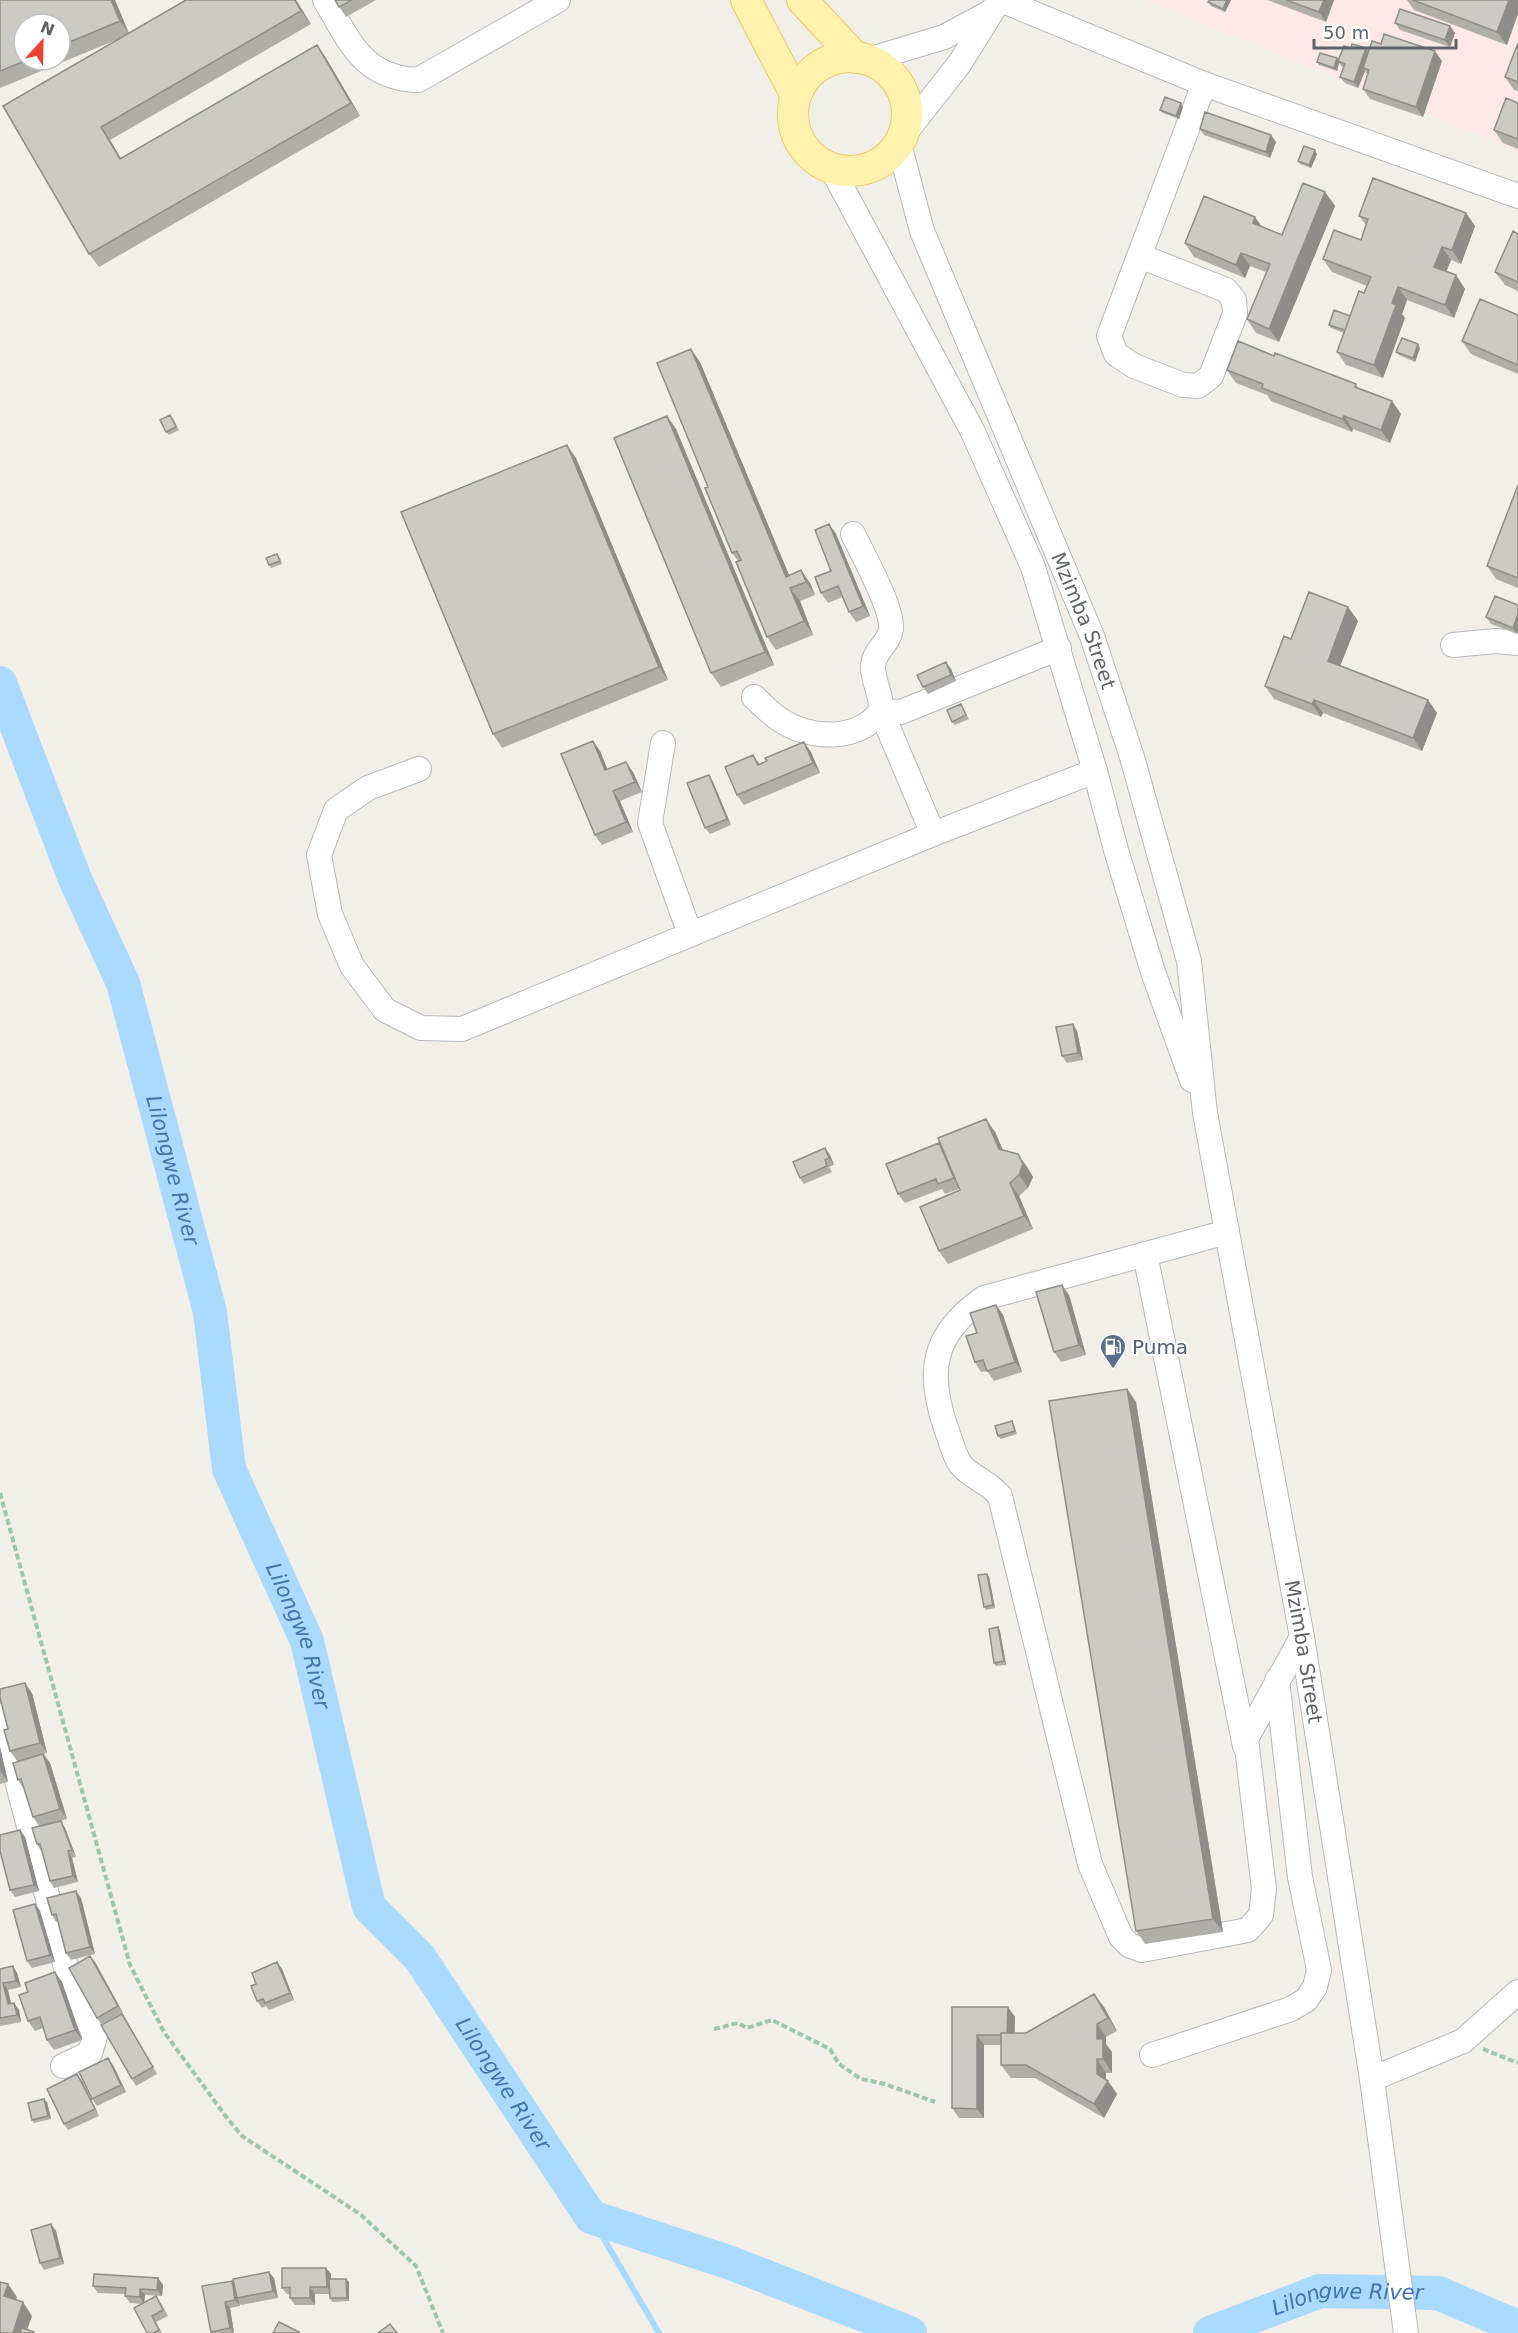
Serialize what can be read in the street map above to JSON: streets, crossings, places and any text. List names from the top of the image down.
{
  "streets": {
    "street": ["Mzimba Street"]
  },
  "water": ["Lilongwe River"],
  "places": {
    "fuel station": ["Puma"]
  },
  "scale_bar": "50 m",
  "north": "top"
}
